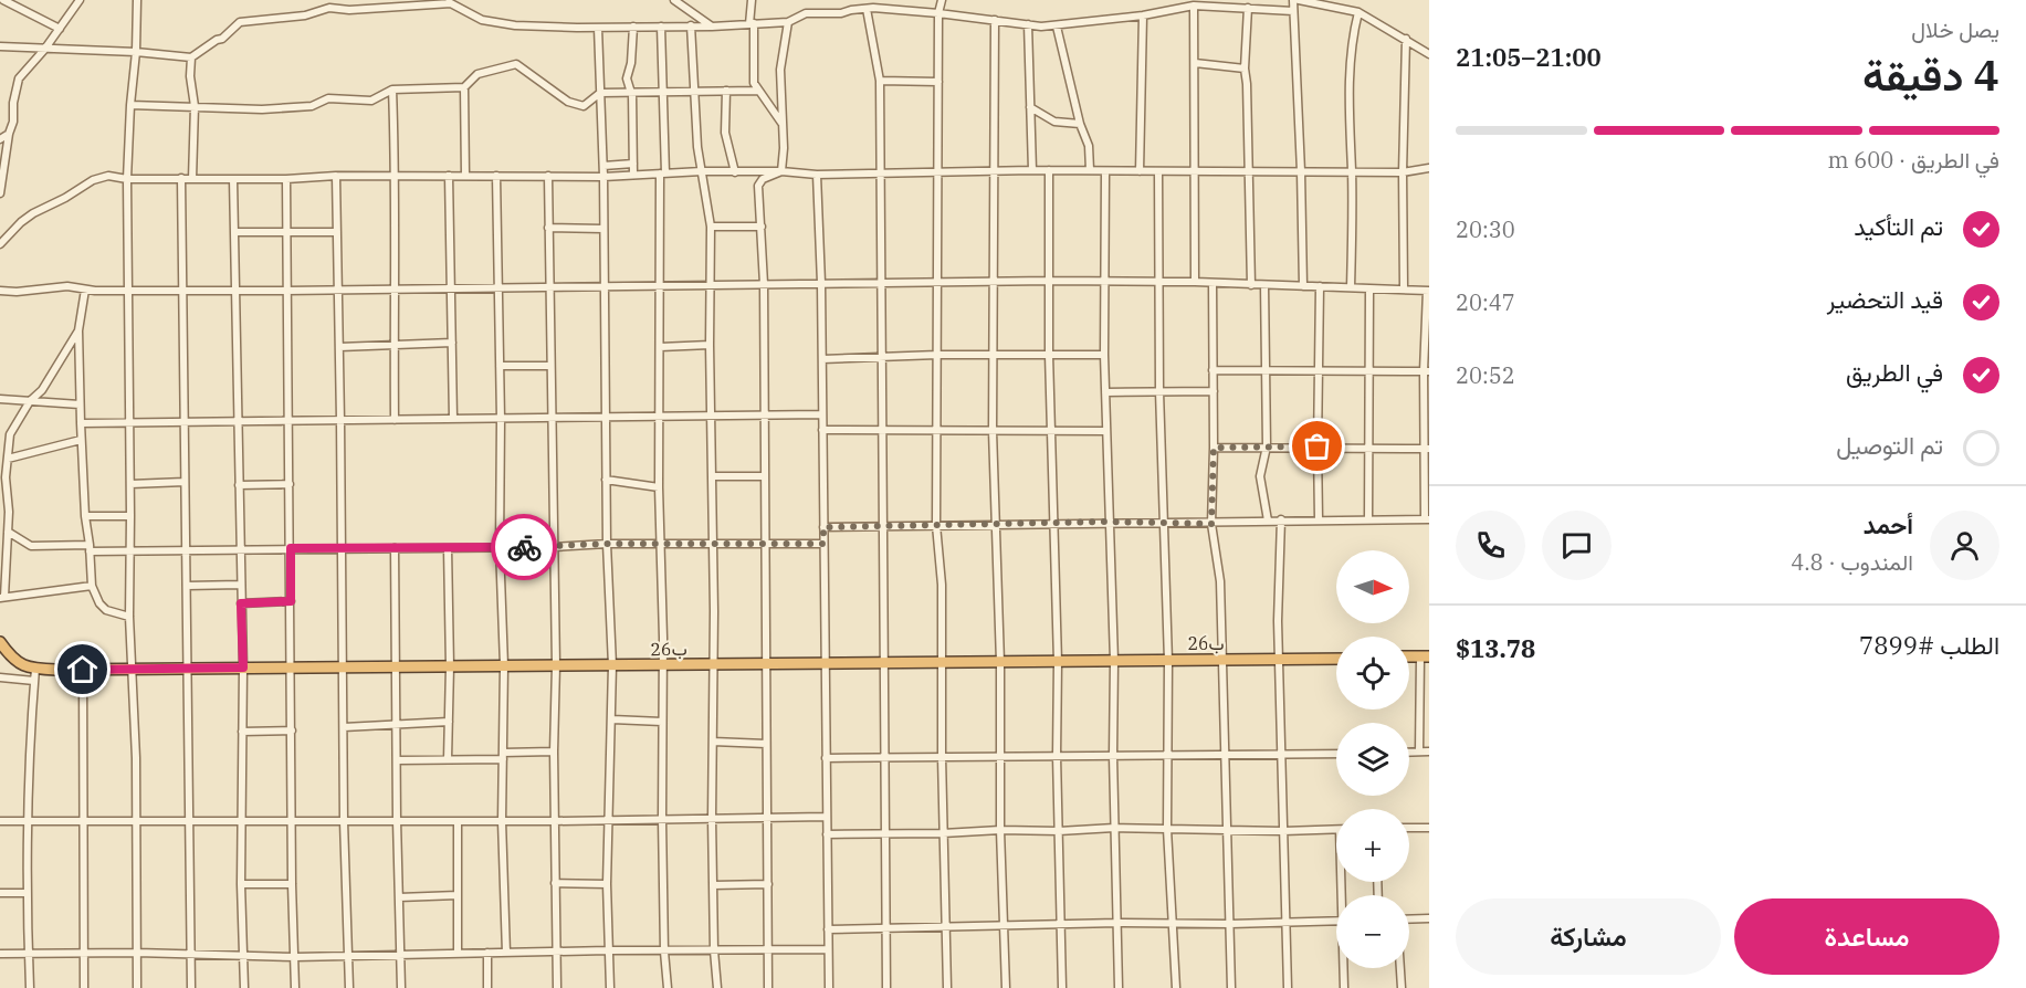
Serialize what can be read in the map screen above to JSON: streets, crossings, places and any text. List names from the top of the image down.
{
  "streets": {
    "highway": ["26ب"]
  },
  "north": "right",
  "page": {
    "heading": ["4 دقيقة", "يصل خلال", "21:00–21:05"],
    "panel": [
      "أحمد",
      "المندوب · 4.8",
      "الطلب #7899",
      "$13.78"
    ],
    "bar": "في الطريق · 600 m",
    "list": [
      ["تم التأكيد", "20:30"],
      ["قيد التحضير", "20:47"],
      ["في الطريق", "20:52"],
      "تم التوصيل"
    ],
    "map_buttons": ["+", "−"],
    "buttons": ["مساعدة", "مشاركة"]
  }
}
